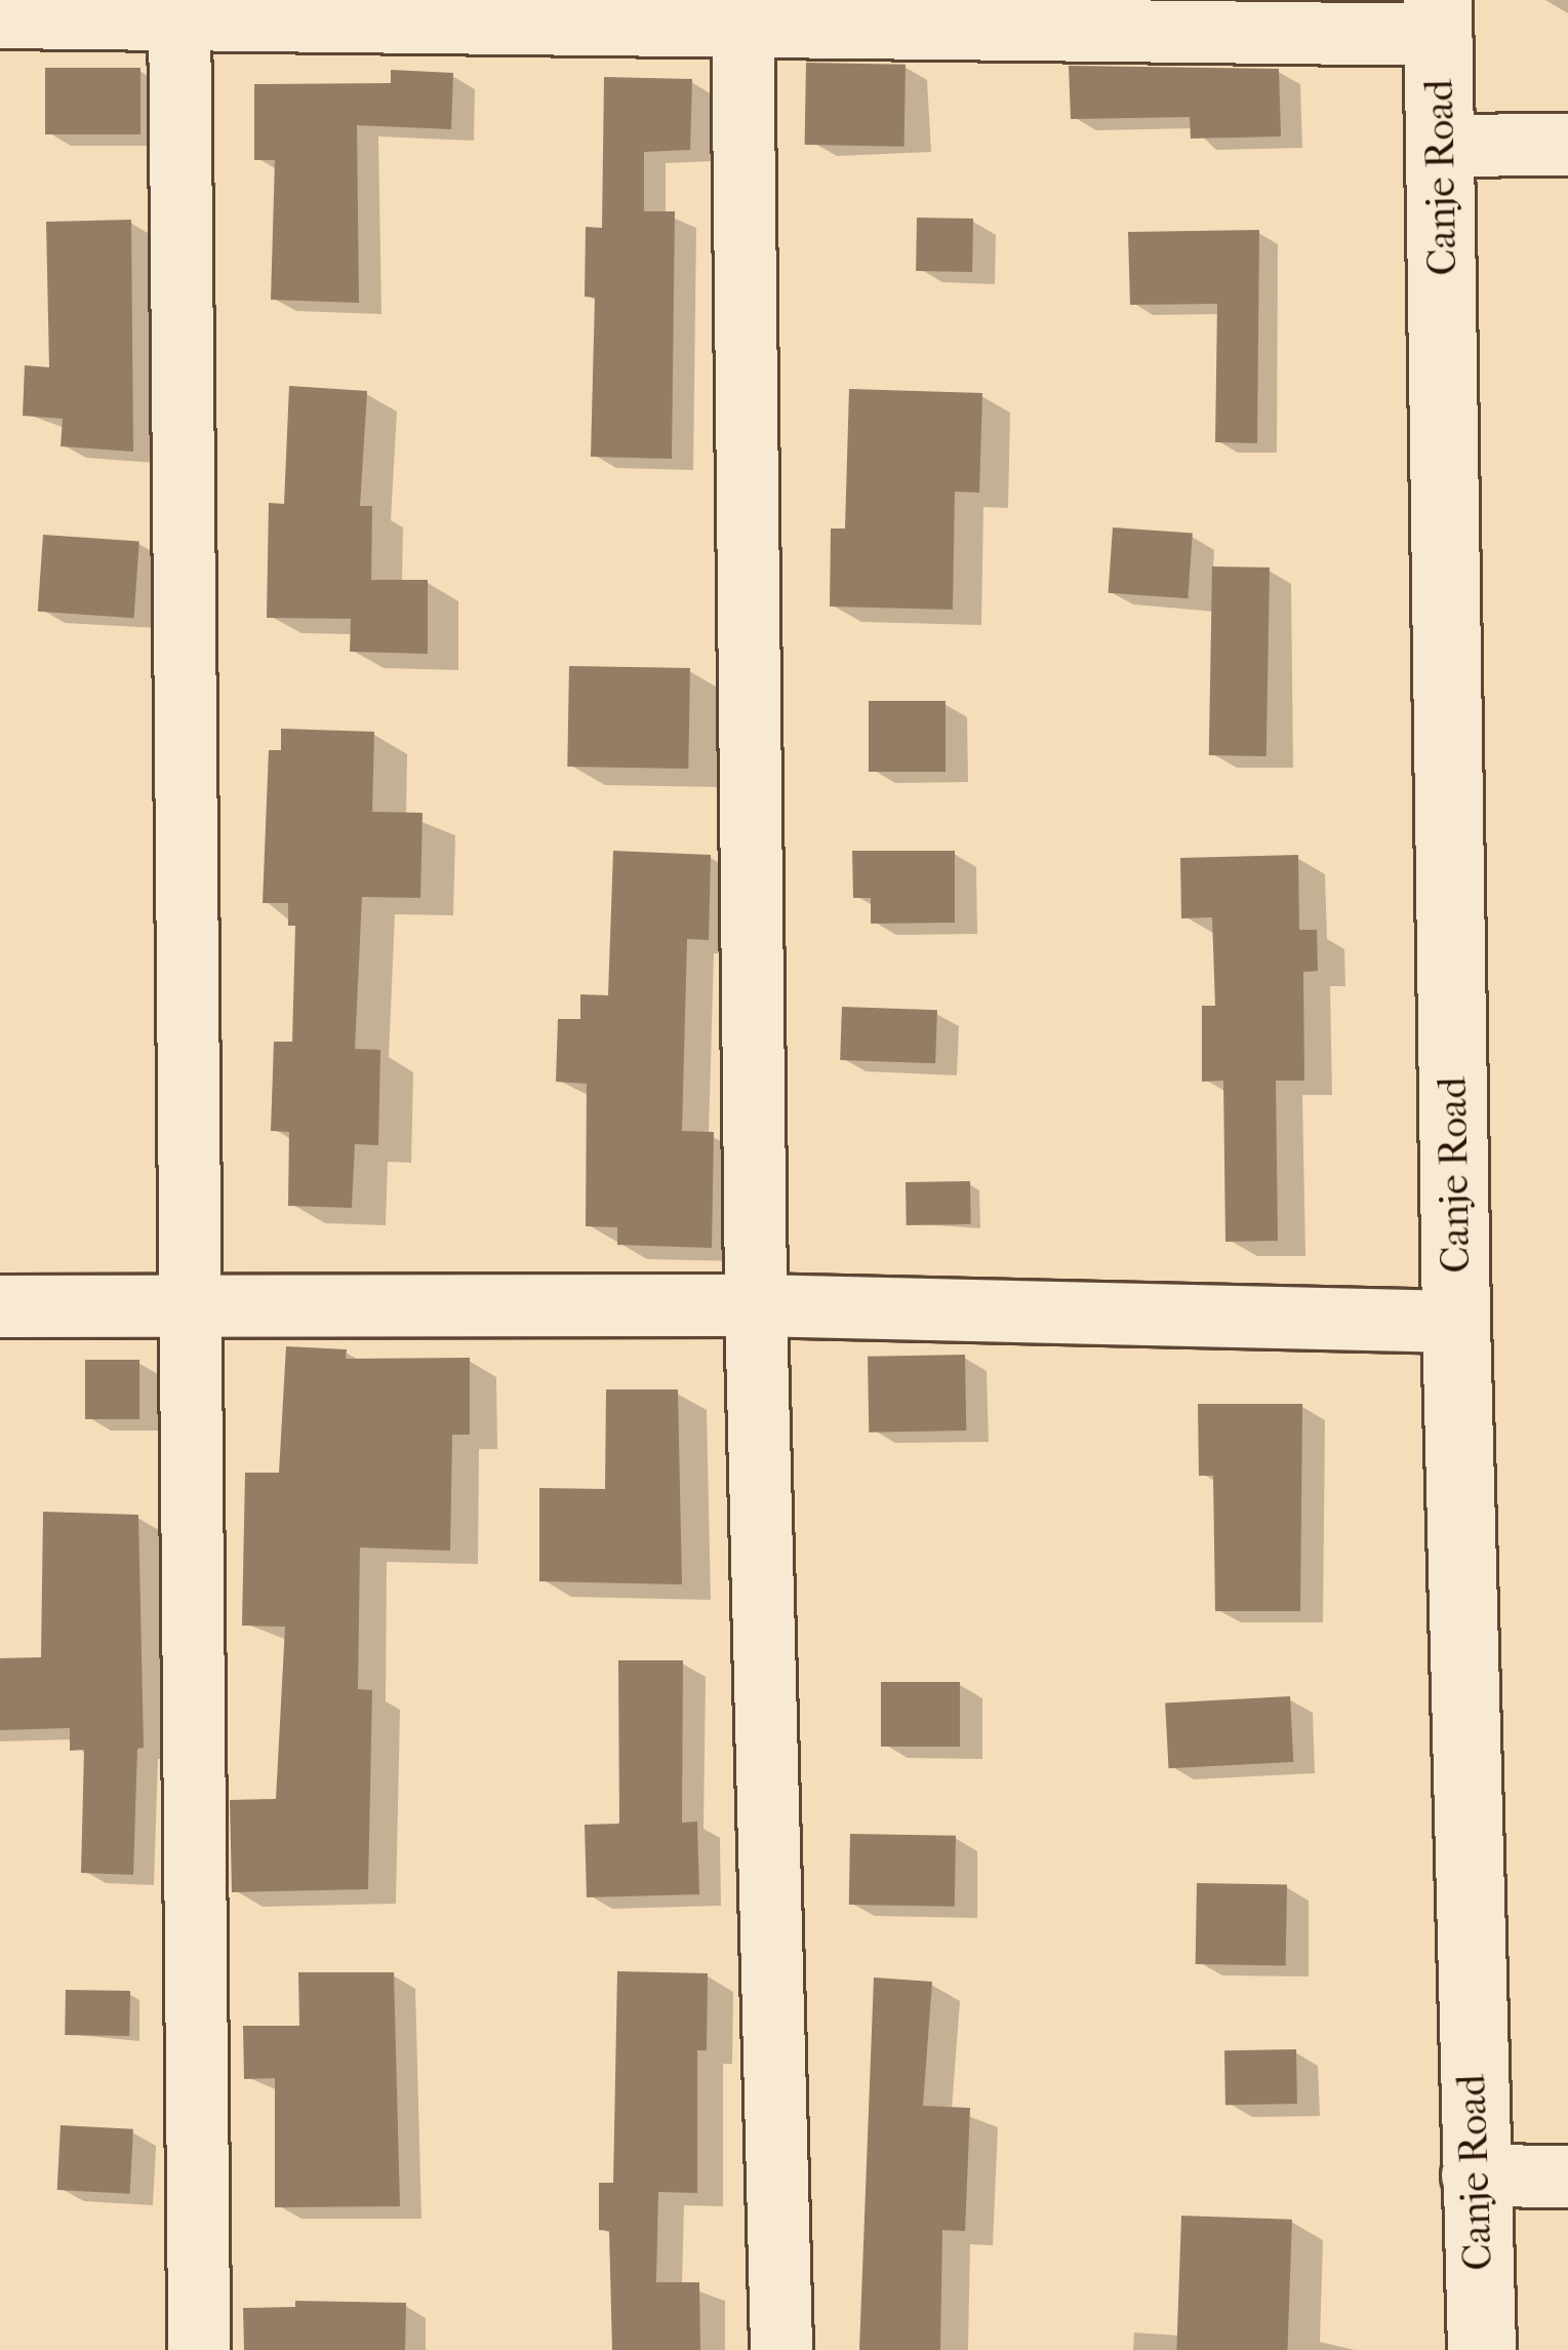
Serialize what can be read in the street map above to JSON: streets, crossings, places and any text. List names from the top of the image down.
{
  "streets": {
    "street": ["Canje Road"]
  }
}
